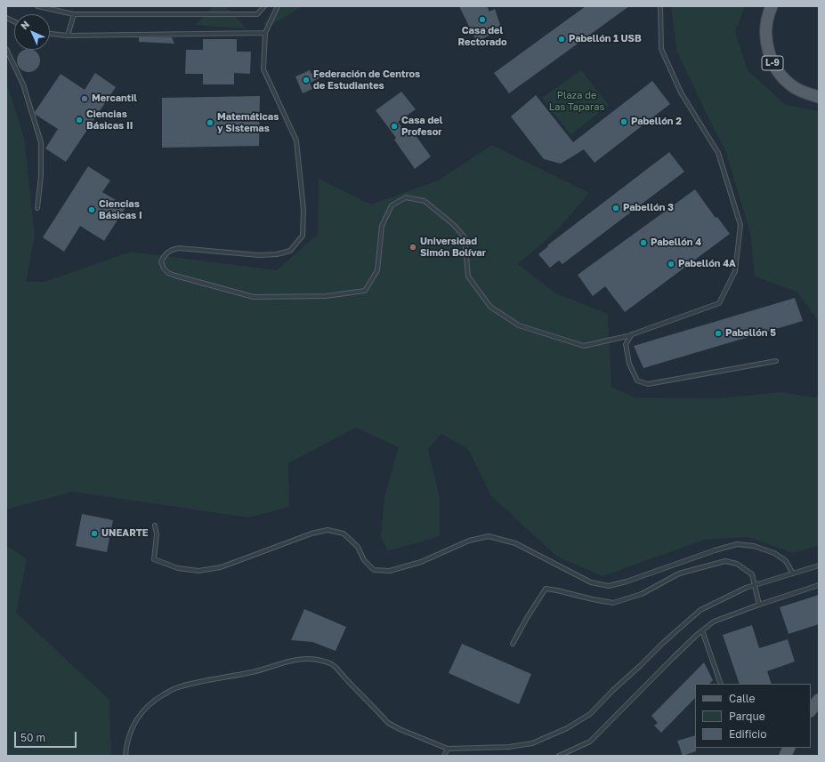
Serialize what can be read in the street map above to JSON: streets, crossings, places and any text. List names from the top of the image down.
{
  "streets": {
    "main road": ["L-9"]
  },
  "parks": ["Plaza de Las Taparas"],
  "places": [
    "Casa del Rectorado",
    "Pabellón 1 USB",
    "Federación de Centros de Estudiantes",
    "Mercantil",
    "Ciencias Básicas II",
    "Pabellón 2",
    "Matemáticas y Sistemas",
    "Casa del Profesor",
    "Pabellón 3",
    "Ciencias Básicas I",
    "Pabellón 4",
    "Universidad Simón Bolívar",
    "Pabellón 4A",
    "Pabellón 5",
    "UNEARTE"
  ],
  "legend": ["Calle", "Parque", "Edificio"],
  "scale_bar": "50 m",
  "north": "top left"
}
